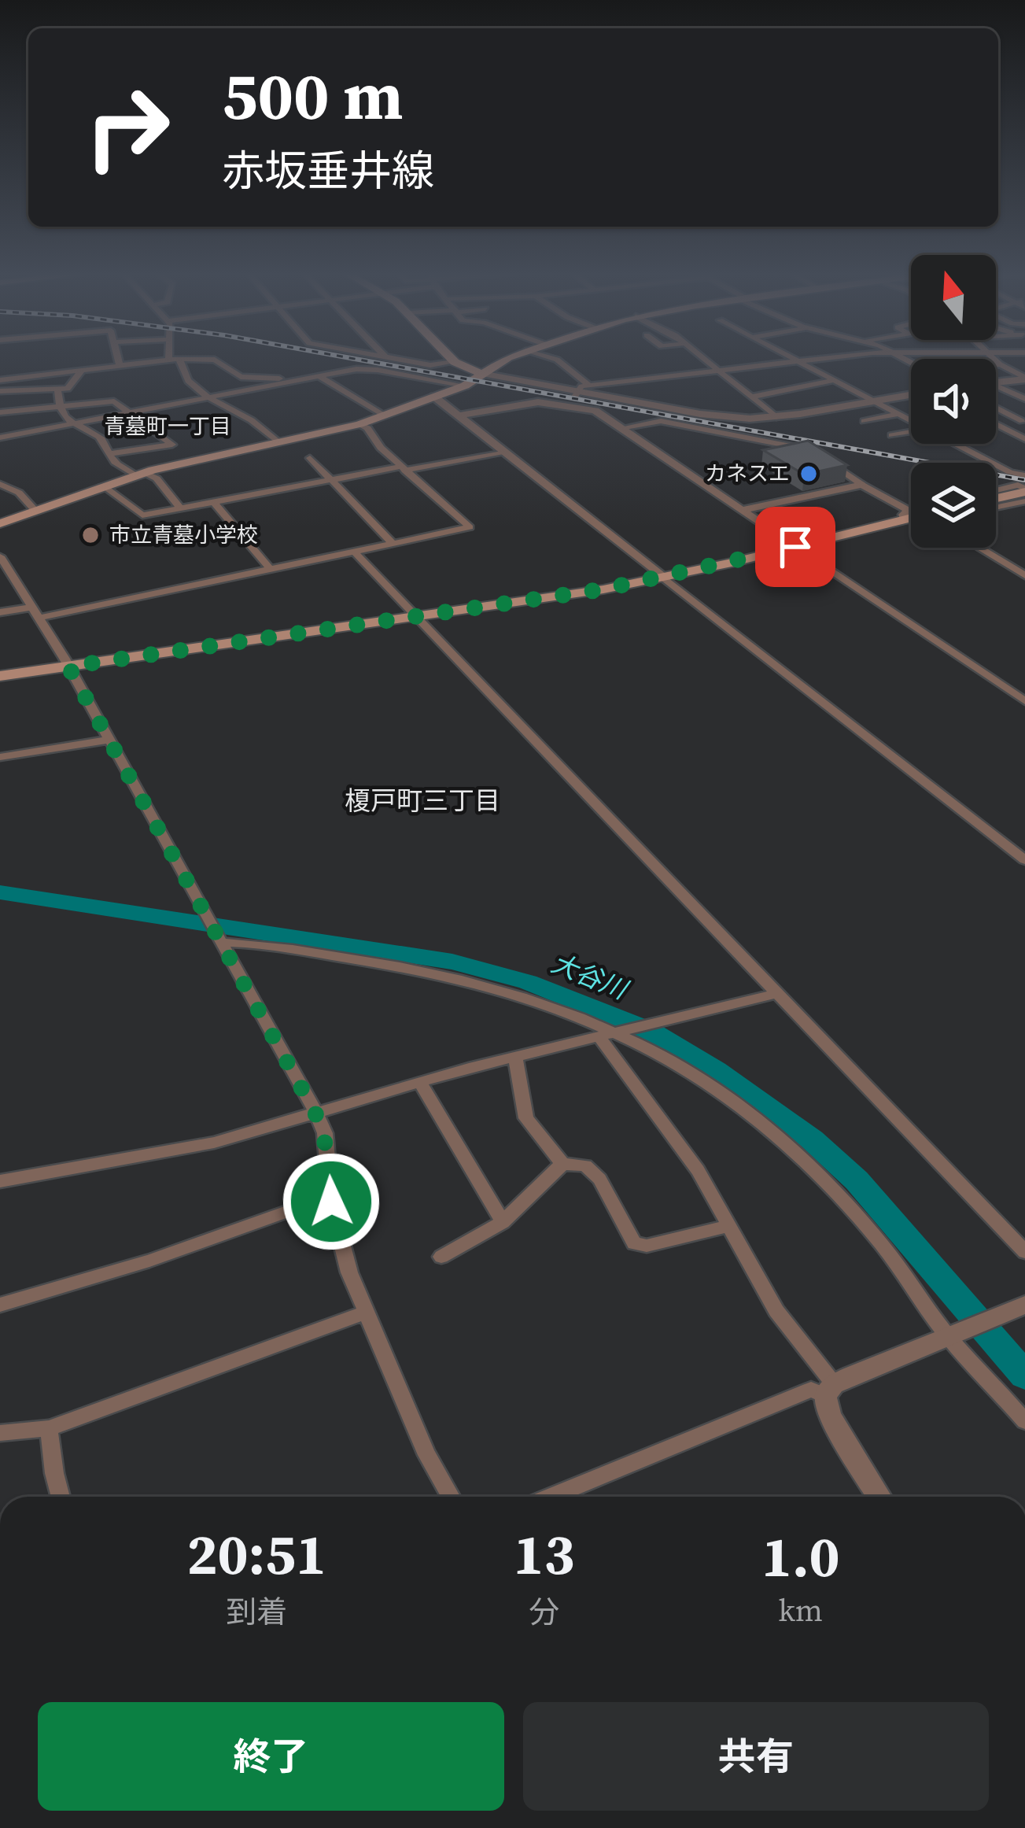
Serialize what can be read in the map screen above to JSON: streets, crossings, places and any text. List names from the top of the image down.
{
  "districts": ["青墓町一丁目", "榎戸町三丁目"],
  "water": ["大谷川"],
  "places": ["カネスエ", "市立青墓小学校"],
  "north": "top",
  "page": {
    "turn": ["500 m", "赤坂垂井線"],
    "eta": [
      "20:51",
      "到着",
      "13",
      "分",
      "1.0",
      "km"
    ],
    "buttons": ["終了", "共有"]
  }
}
